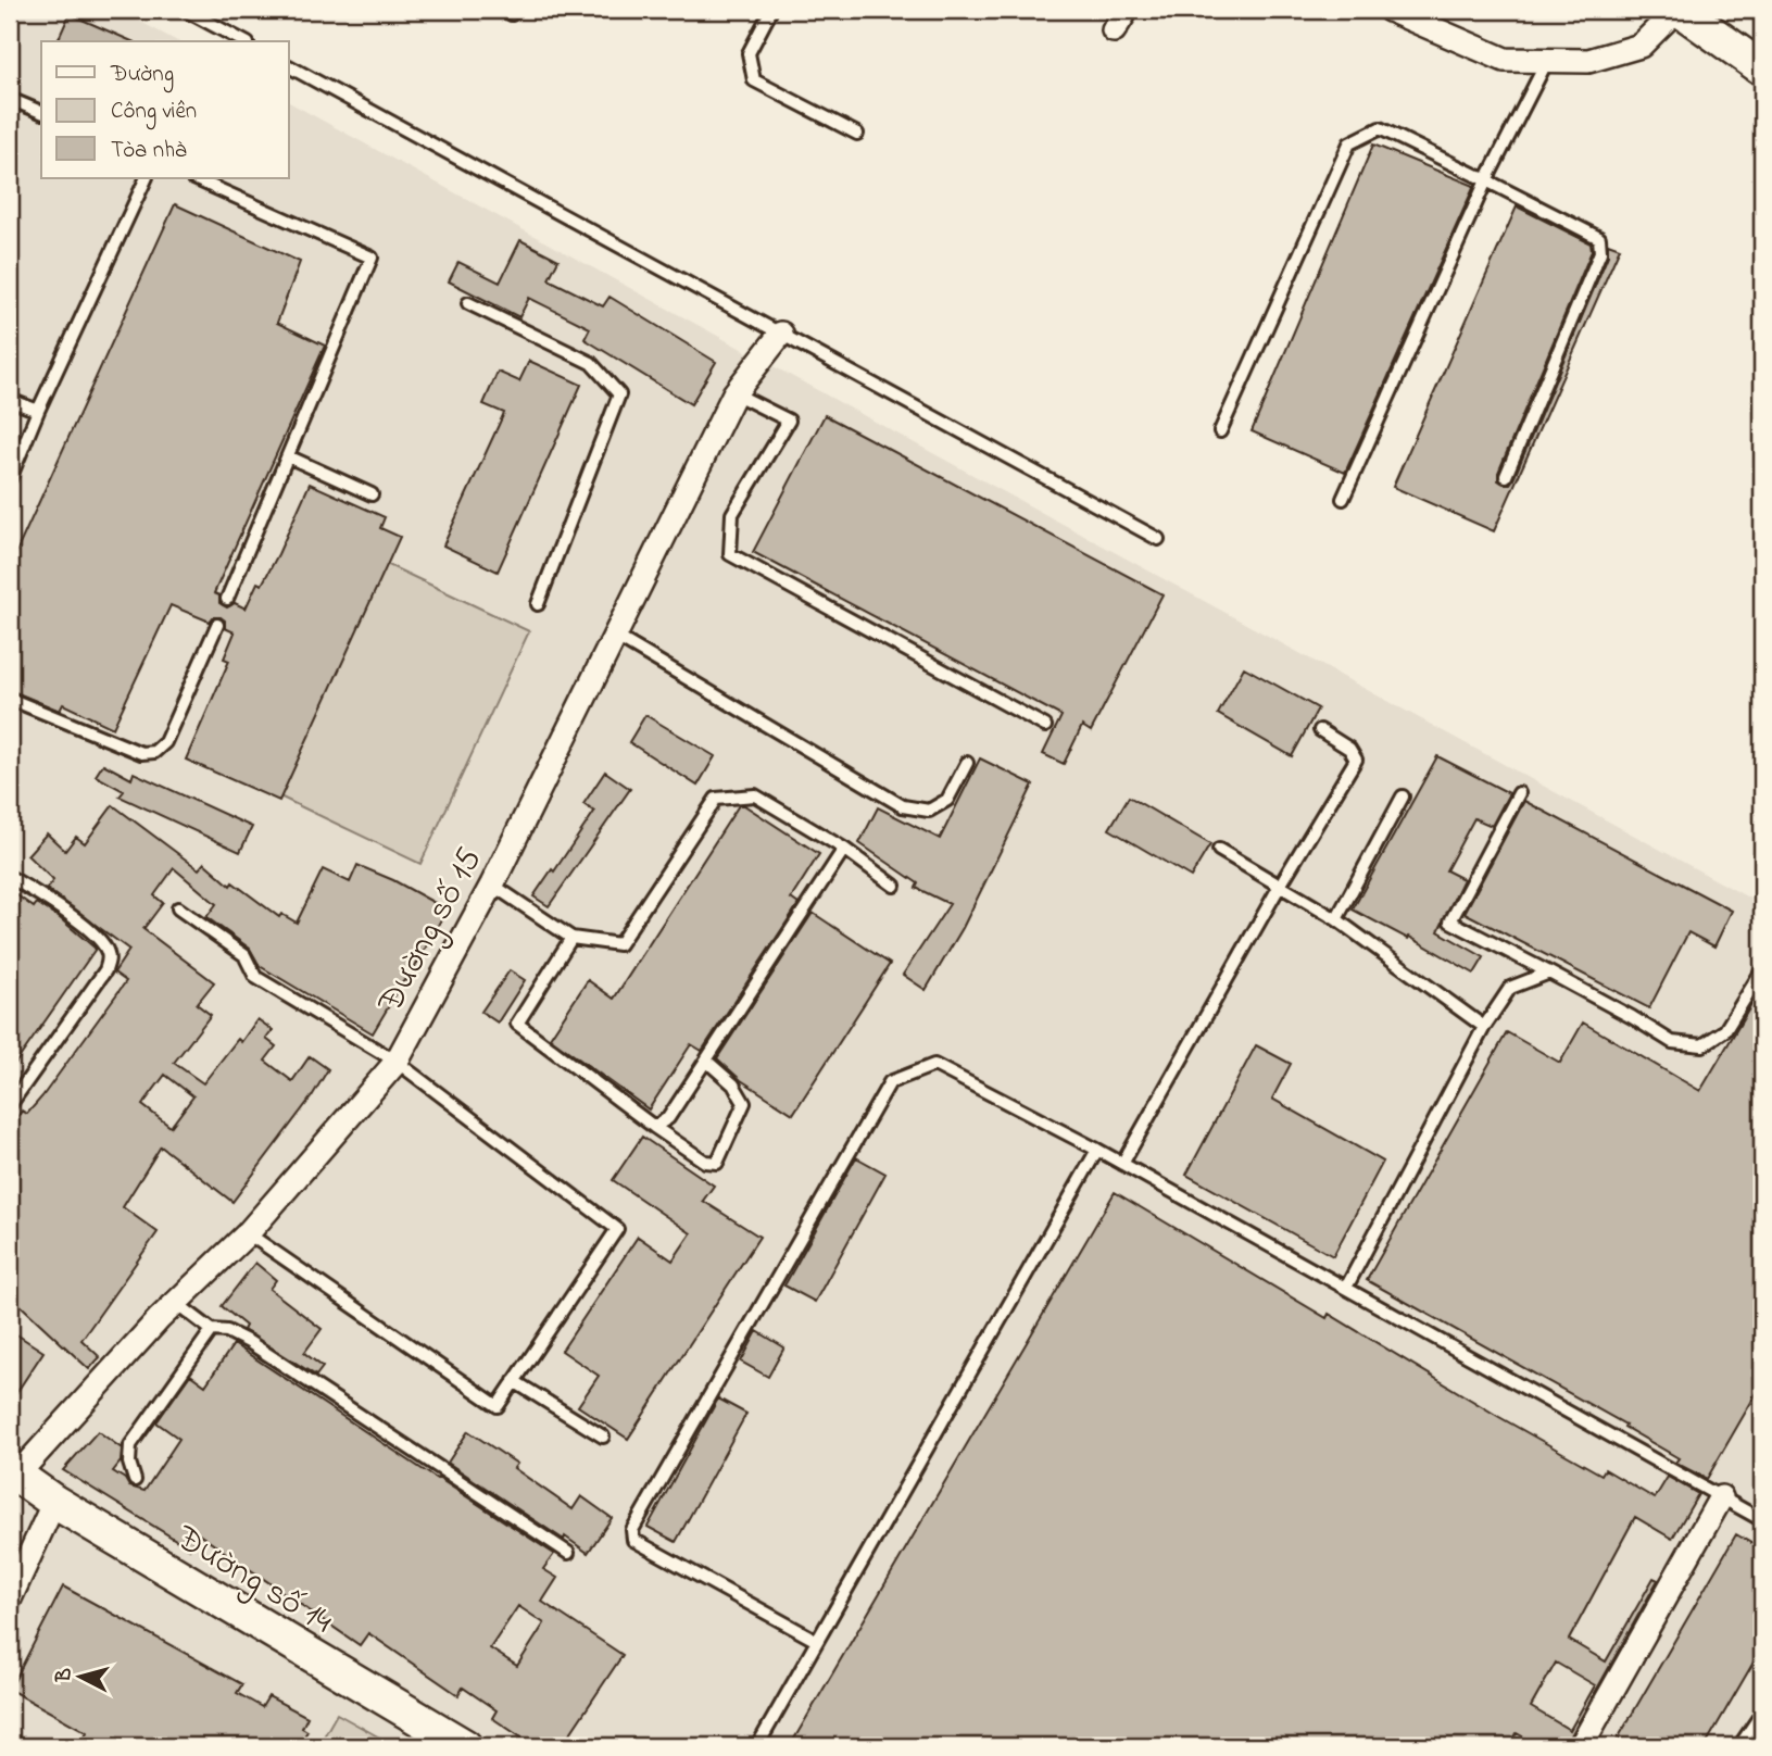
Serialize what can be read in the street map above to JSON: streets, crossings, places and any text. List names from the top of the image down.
{
  "streets": {
    "street": ["Đường số 15", "Đường số 14"]
  },
  "crossings": [
    ["Đường số 15", "Đường số 14"]
  ],
  "legend": ["Đường", "Công viên", "Tòa nhà"],
  "north": "left"
}
